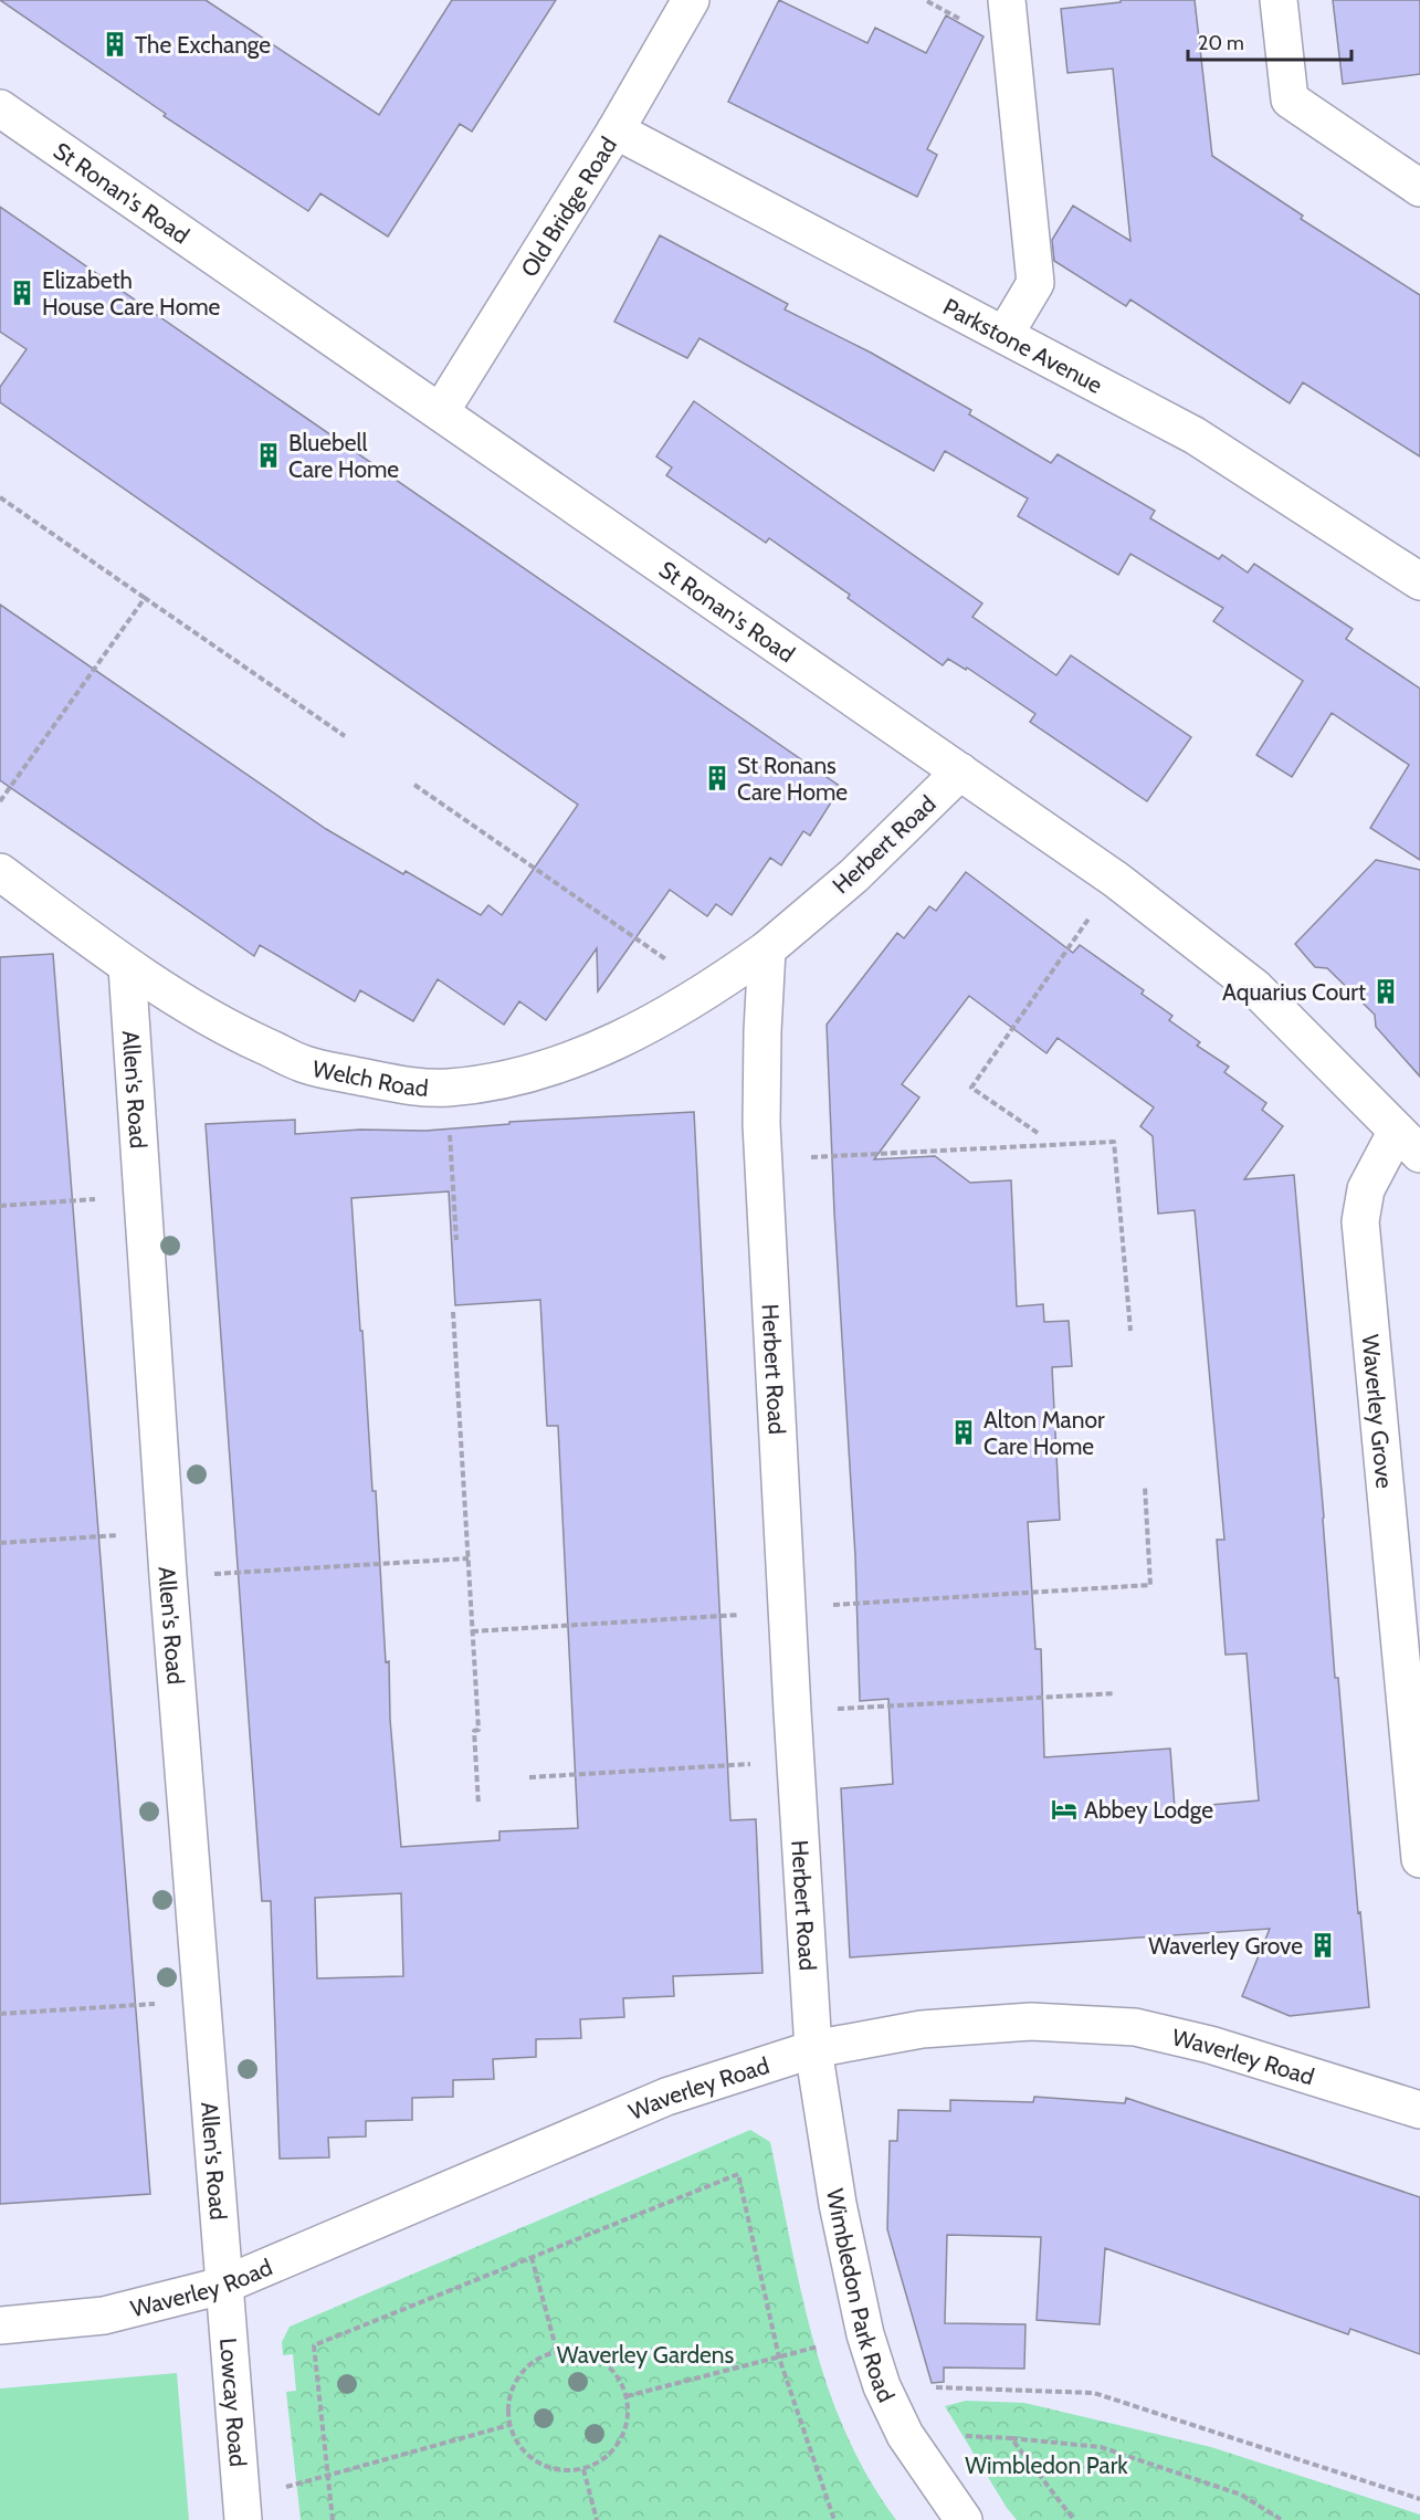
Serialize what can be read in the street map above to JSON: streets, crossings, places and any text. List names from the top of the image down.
{
  "streets": {
    "street": [
      "St Ronan's Road",
      "Old Bridge Road",
      "Parkstone Avenue",
      "Herbert Road",
      "Welch Road",
      "Allen's Road",
      "Waverley Grove",
      "Waverley Road",
      "Wimbledon Park Road",
      "Lowcay Road"
    ]
  },
  "crossings": [
    ["St Ronan's Road", "Old Bridge Road"],
    ["St Ronan's Road", "Herbert Road"],
    ["St Ronan's Road", "Waverley Grove"],
    ["Old Bridge Road", "Parkstone Avenue"],
    ["Herbert Road", "Welch Road"],
    ["Herbert Road", "Waverley Road"],
    ["Herbert Road", "Wimbledon Park Road"],
    ["Welch Road", "Allen's Road"],
    ["Allen's Road", "Waverley Road"],
    ["Allen's Road", "Lowcay Road"],
    ["Waverley Road", "Wimbledon Park Road"],
    ["Waverley Road", "Lowcay Road"]
  ],
  "parks": ["Waverley Gardens", "Wimbledon Park"],
  "places": {
    "building": [
      "The Exchange",
      "Elizabeth House Care Home",
      "Bluebell Care Home",
      "St Ronans Care Home",
      "Aquarius Court",
      "Alton Manor Care Home",
      "Waverley Grove"
    ],
    "hotel": ["Abbey Lodge"]
  },
  "scale_bar": "20 m"
}
